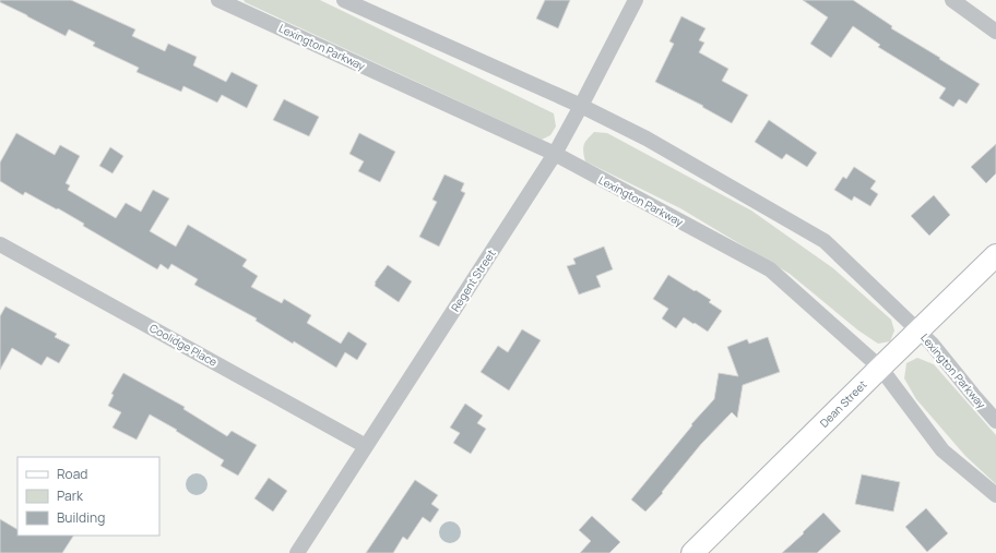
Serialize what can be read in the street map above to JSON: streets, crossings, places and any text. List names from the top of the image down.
{
  "streets": {
    "street": [
      "Lexington Parkway",
      "Regent Street",
      "Coolidge Place",
      "Dean Street"
    ]
  },
  "crossings": [
    ["Lexington Parkway", "Regent Street"],
    ["Lexington Parkway", "Dean Street"],
    ["Regent Street", "Coolidge Place"]
  ],
  "legend": ["Road", "Park", "Building"]
}
